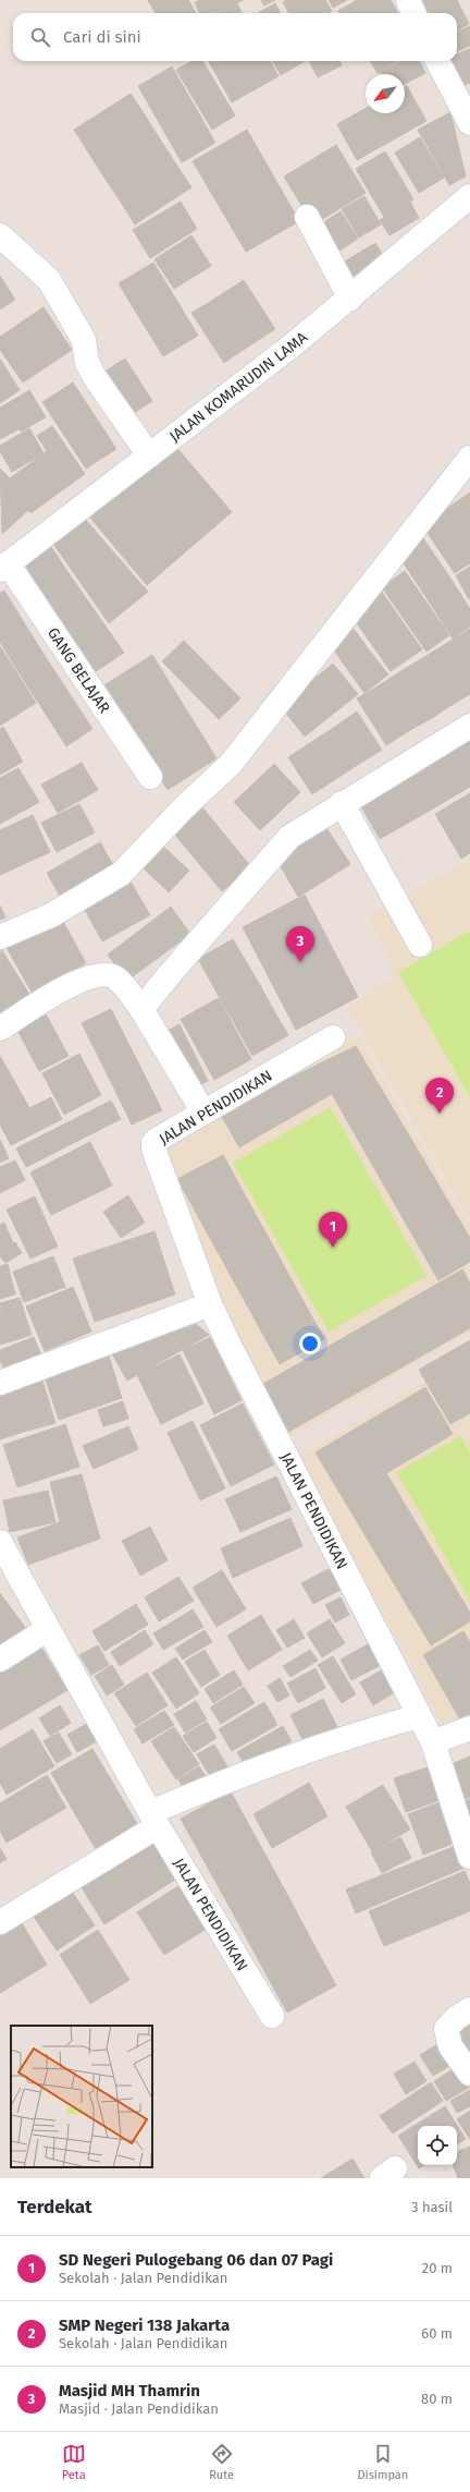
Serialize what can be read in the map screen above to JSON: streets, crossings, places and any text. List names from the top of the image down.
{
  "streets": {
    "street": ["JALAN KOMARUDIN LAMA", "GANG BELAJAR", "JALAN PENDIDIKAN"]
  },
  "crossings": [
    ["JALAN KOMARUDIN LAMA", "GANG BELAJAR"]
  ],
  "north": "bottom left",
  "page": {
    "search": "Cari di sini",
    "pins": ["3", "2", "1"],
    "heading": ["Terdekat", "3 hasil"],
    "list": [
      {
        "mark": "1",
        "name": "SD Negeri Pulogebang 06 dan 07 Pagi",
        "note": "Sekolah · Jalan Pendidikan",
        "value": "20 m"
      },
      {
        "mark": "2",
        "name": "SMP Negeri 138 Jakarta",
        "note": "Sekolah · Jalan Pendidikan",
        "value": "60 m"
      },
      {
        "mark": "3",
        "name": "Masjid MH Thamrin",
        "note": "Masjid · Jalan Pendidikan",
        "value": "80 m"
      }
    ],
    "nav": ["Peta", "Rute", "Disimpan"]
  }
}
